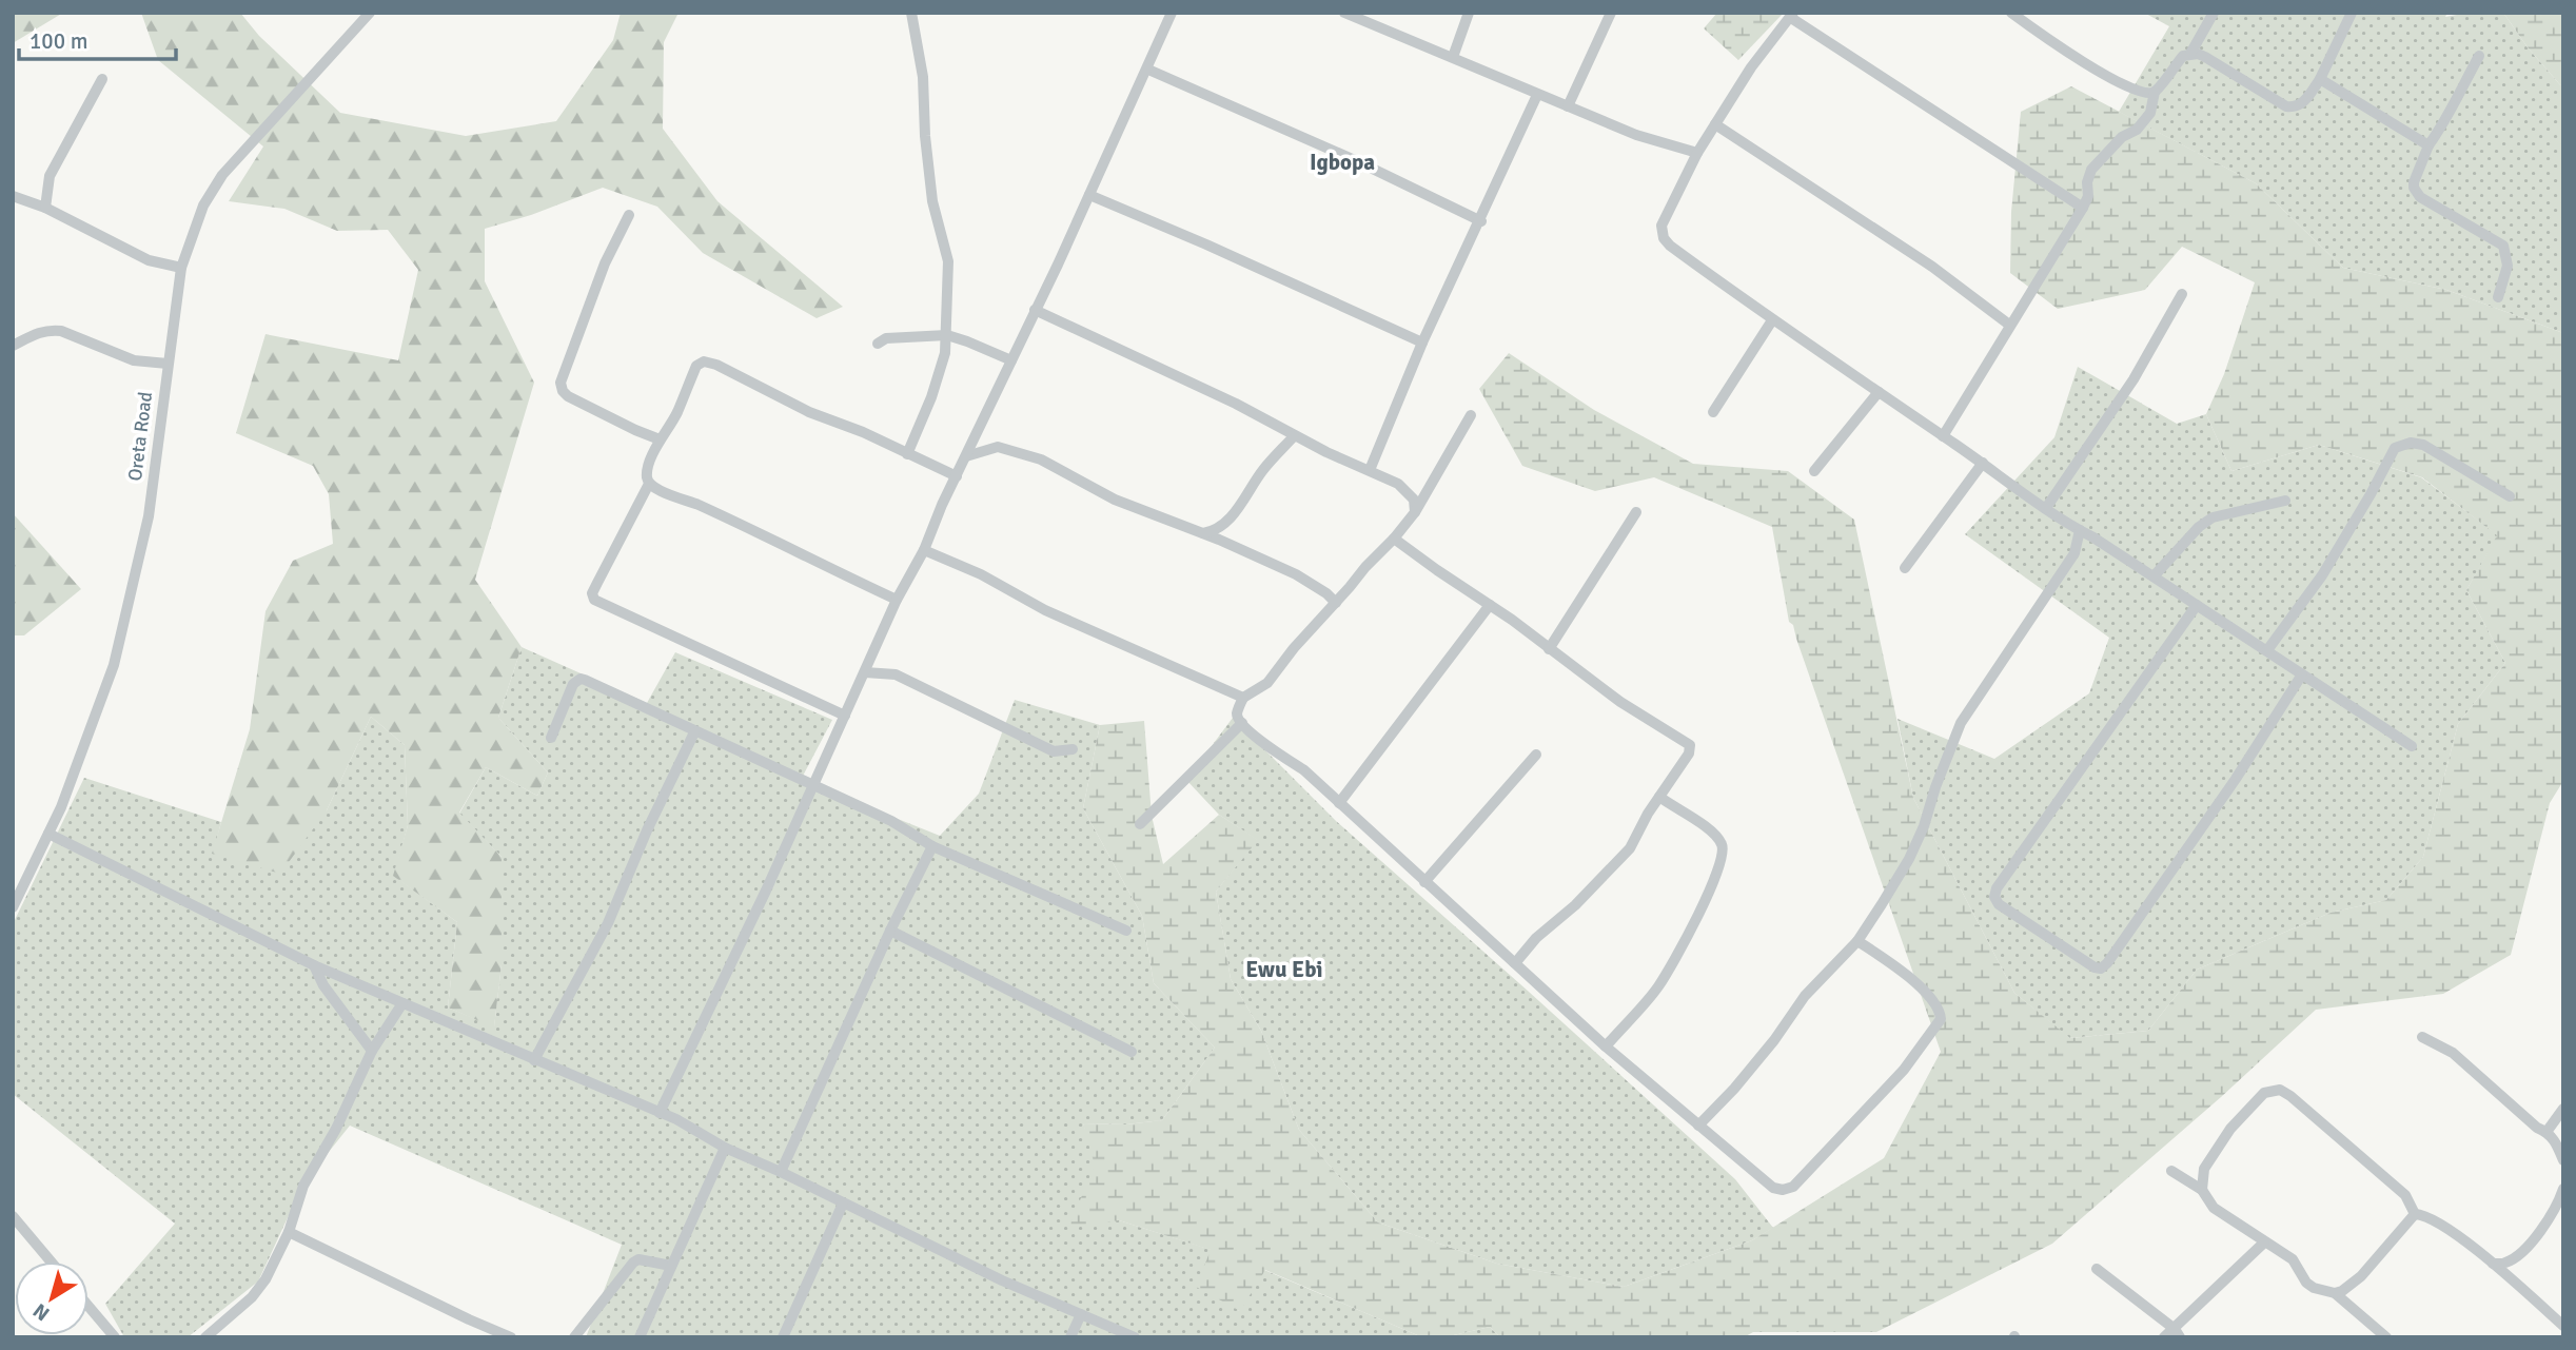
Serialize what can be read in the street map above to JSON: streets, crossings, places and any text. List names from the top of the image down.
{
  "streets": {
    "street": ["Oreta Road"]
  },
  "districts": ["Igbopa", "Ewu Ebi"],
  "scale_bar": "100 m",
  "north": "bottom left"
}
